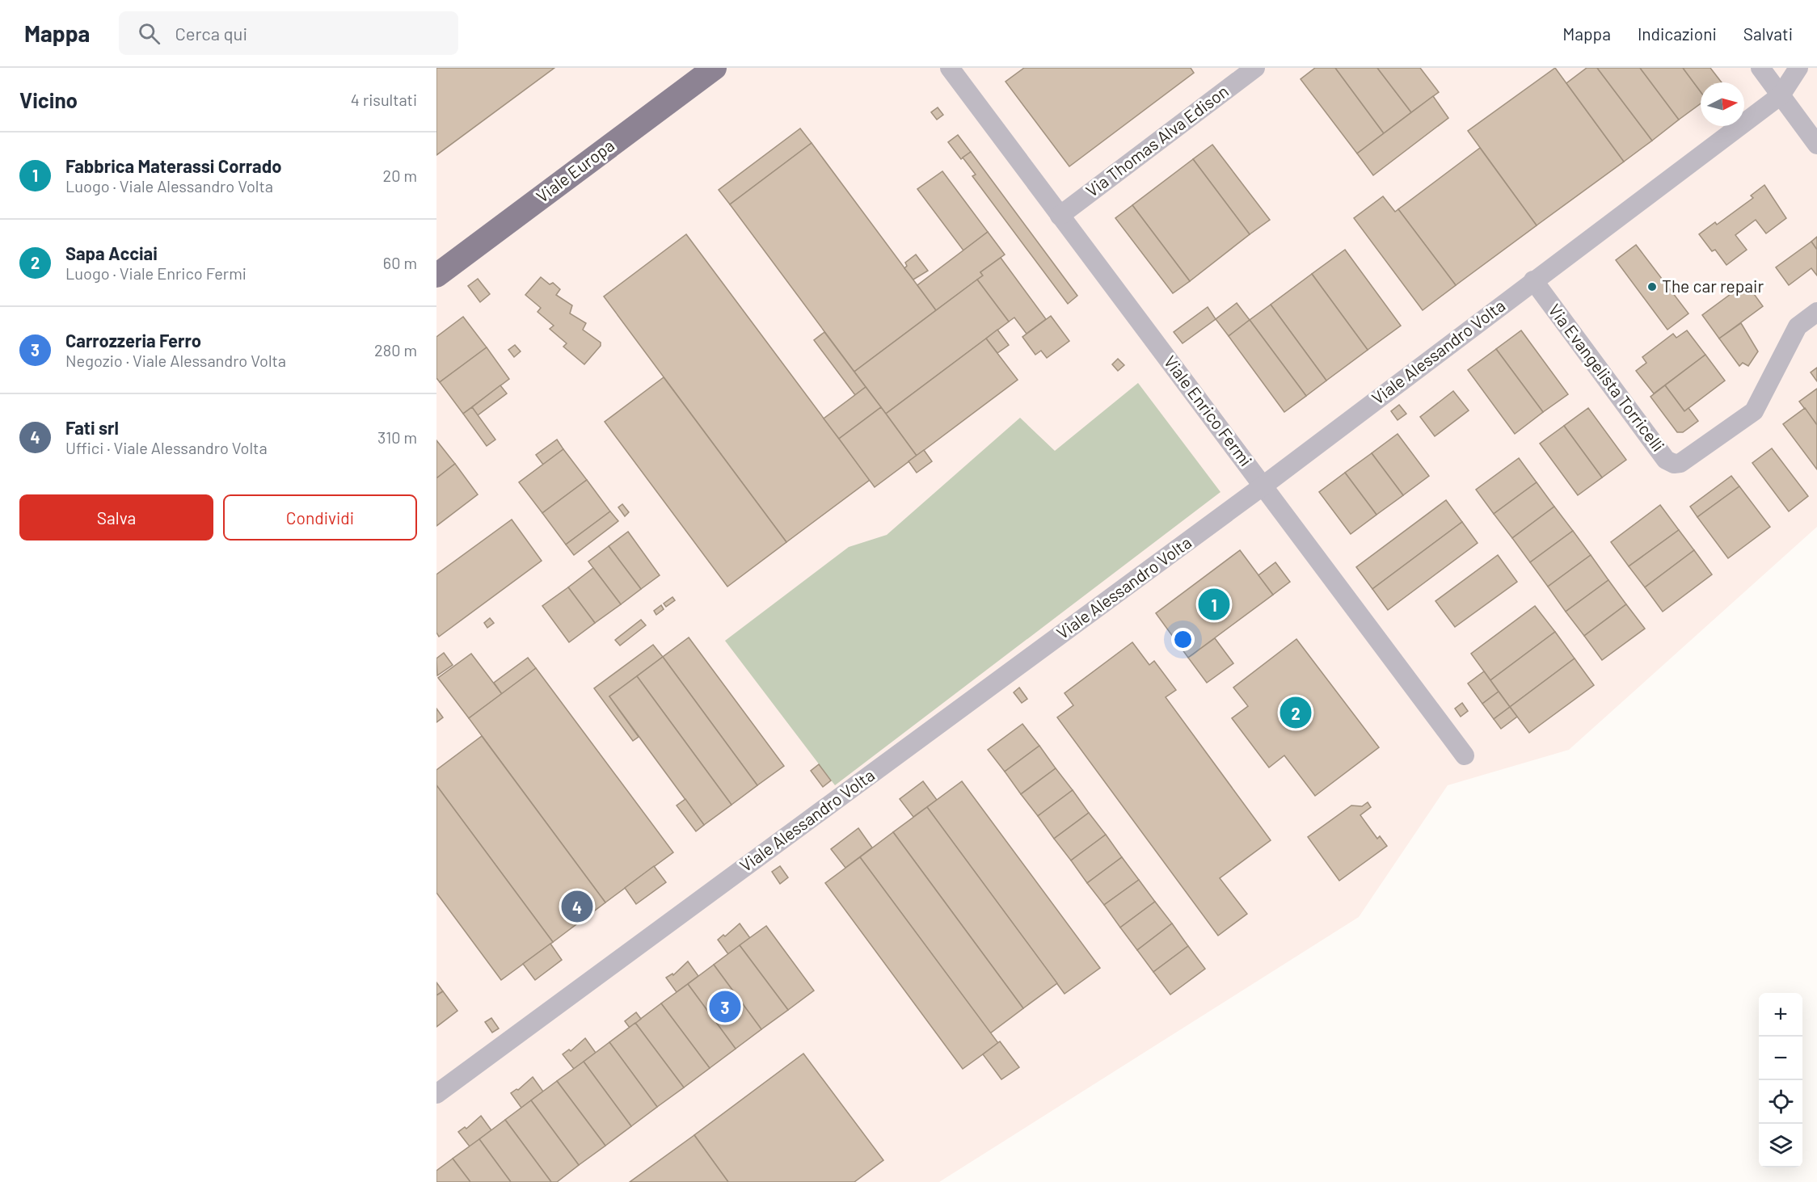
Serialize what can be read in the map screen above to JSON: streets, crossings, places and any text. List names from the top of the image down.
{
  "streets": {
    "main road": ["Viale Europa"],
    "street": [
      "Via Thomas Alva Edison",
      "Viale Alessandro Volta",
      "Via Evangelista Torricelli",
      "Viale Enrico Fermi"
    ]
  },
  "crossings": [
    ["Via Thomas Alva Edison", "Viale Enrico Fermi"],
    ["Viale Alessandro Volta", "Via Evangelista Torricelli"],
    ["Viale Alessandro Volta", "Viale Enrico Fermi"]
  ],
  "places": ["The car repair"],
  "north": "right",
  "page": {
    "header": "Mappa",
    "search": "Cerca qui",
    "nav": ["Mappa", "Indicazioni", "Salvati"],
    "heading": ["Vicino", "4 risultati"],
    "list": [
      {
        "mark": "1",
        "name": "Fabbrica Materassi Corrado",
        "note": "Luogo · Viale Alessandro Volta",
        "value": "20 m"
      },
      {
        "mark": "2",
        "name": "Sapa Acciai",
        "note": "Luogo · Viale Enrico Fermi",
        "value": "60 m"
      },
      {
        "mark": "3",
        "name": "Carrozzeria Ferro",
        "note": "Negozio · Viale Alessandro Volta",
        "value": "280 m"
      },
      {
        "mark": "4",
        "name": "Fati srl",
        "note": "Uffici · Viale Alessandro Volta",
        "value": "310 m"
      }
    ],
    "buttons": ["Salva", "Condividi"],
    "pins": [
      "1",
      "2",
      "4",
      "3"
    ],
    "map_buttons": ["+", "−"]
  }
}
